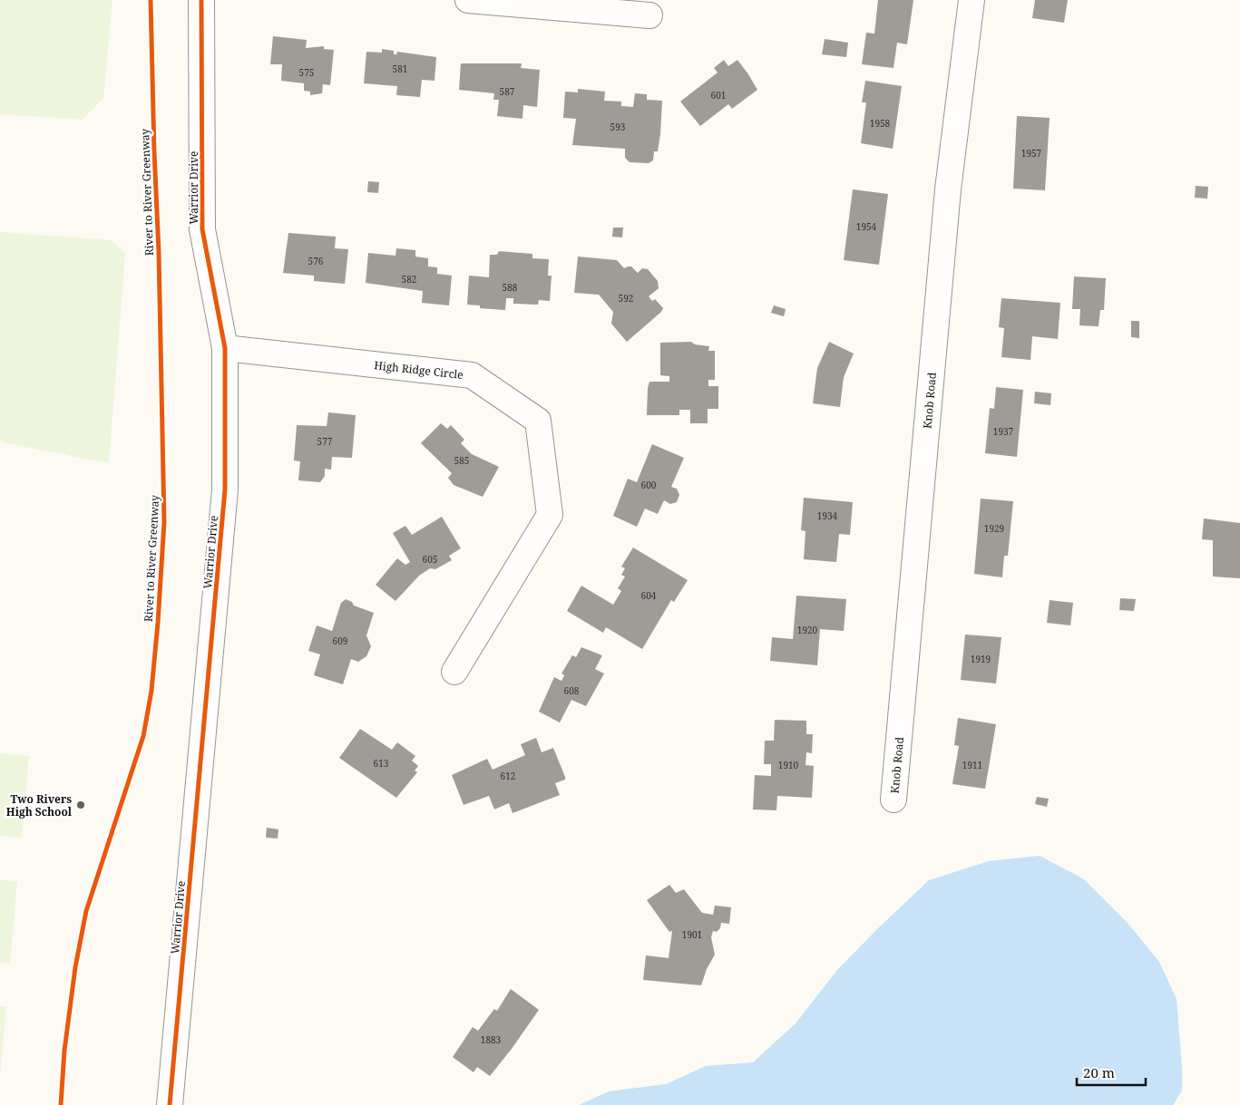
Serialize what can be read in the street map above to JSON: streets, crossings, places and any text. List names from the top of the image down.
{
  "streets": {
    "street": ["Warrior Drive", "High Ridge Circle", "Knob Road"],
    "cycle path": ["River to River Greenway"]
  },
  "crossings": [
    ["Warrior Drive", "High Ridge Circle"]
  ],
  "places": ["Two Rivers High School"],
  "house_numbers": [
    "581",
    "575",
    "587",
    "601",
    "1958",
    "593",
    "1957",
    "1954",
    "576",
    "582",
    "588",
    "592",
    "1937",
    "577",
    "585",
    "600",
    "1934",
    "1929",
    "605",
    "604",
    "1920",
    "609",
    "1919",
    "608",
    "613",
    "1910",
    "1911",
    "612",
    "1901",
    "1883"
  ],
  "scale_bar": "20 m"
}
